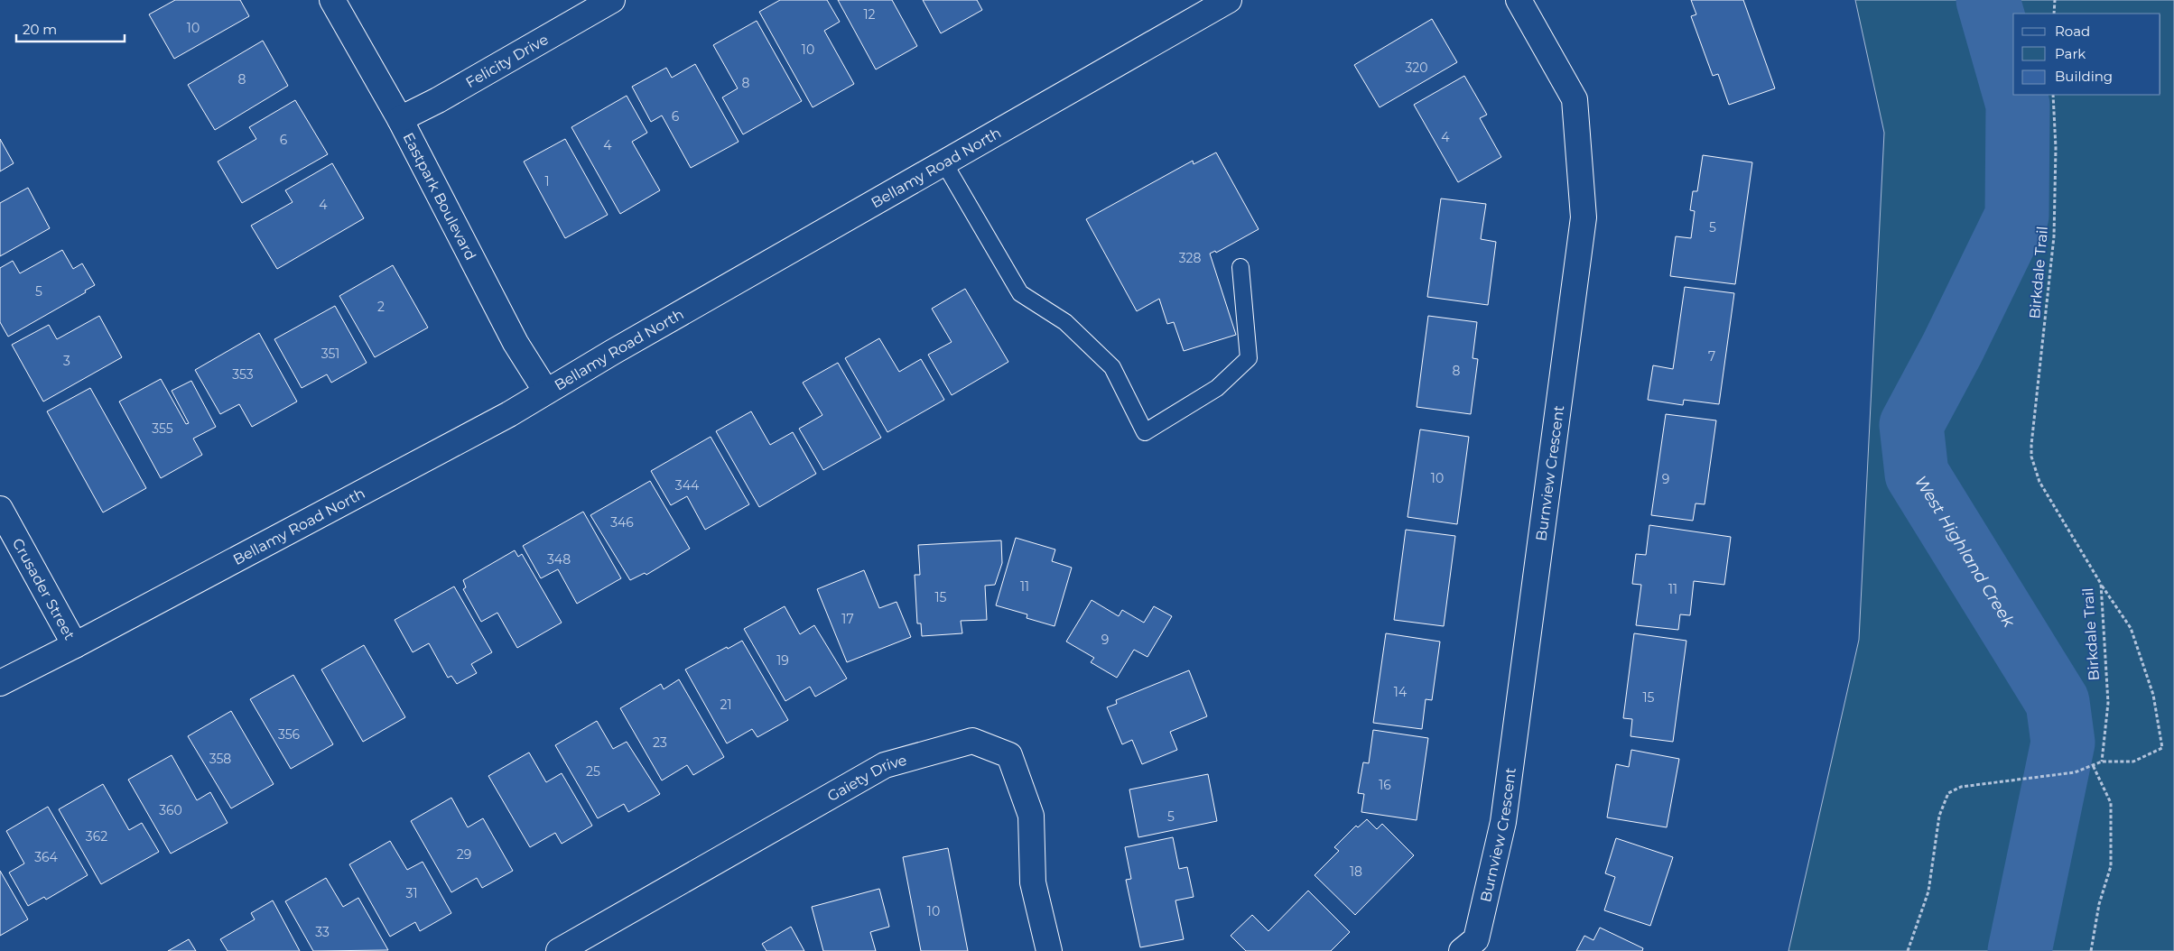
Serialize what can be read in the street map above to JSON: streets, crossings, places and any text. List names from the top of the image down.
{
  "streets": {
    "street": [
      "Felicity Drive",
      "Bellamy Road North",
      "Eastpark Boulevard",
      "Burnview Crescent",
      "Crusader Street",
      "Gaiety Drive"
    ],
    "path": ["Birkdale Trail"]
  },
  "crossings": [
    ["Felicity Drive", "Eastpark Boulevard"],
    ["Bellamy Road North", "Eastpark Boulevard"],
    ["Bellamy Road North", "Crusader Street"]
  ],
  "water": ["West Highland Creek"],
  "house_numbers": [
    "12",
    "10",
    "10",
    "320",
    "8",
    "8",
    "6",
    "4",
    "6",
    "4",
    "1",
    "4",
    "5",
    "328",
    "5",
    "2",
    "351",
    "7",
    "3",
    "8",
    "353",
    "355",
    "10",
    "9",
    "344",
    "346",
    "348",
    "11",
    "11",
    "15",
    "17",
    "9",
    "19",
    "14",
    "15",
    "21",
    "356",
    "23",
    "358",
    "25",
    "16",
    "360",
    "5",
    "362",
    "29",
    "364",
    "18",
    "31",
    "10",
    "33"
  ],
  "legend": ["Road", "Park", "Building"],
  "scale_bar": "20 m"
}
